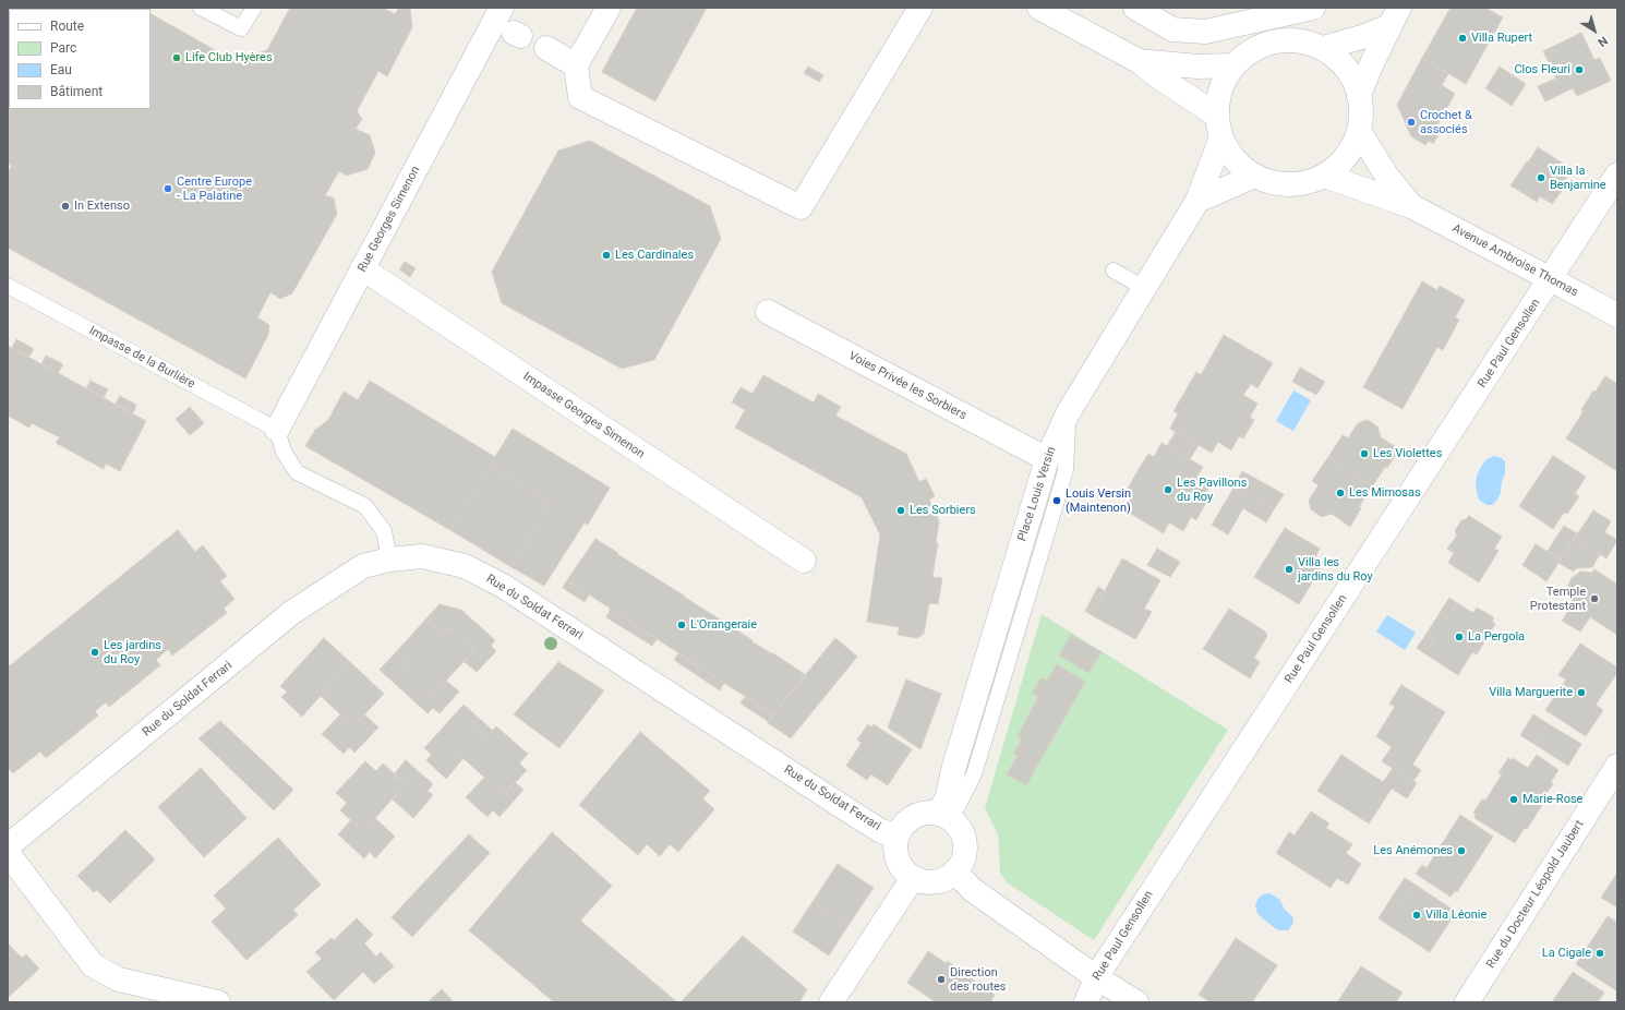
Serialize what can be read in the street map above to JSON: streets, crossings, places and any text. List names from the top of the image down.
{
  "streets": {
    "street": [
      "Rue Georges Simenon",
      "Avenue Ambroise Thomas",
      "Rue Paul Gensollen",
      "Voies Privée les Sorbiers",
      "Impasse Georges Simenon",
      "Place Louis Versin",
      "Rue du Soldat Ferrari",
      "Rue du Docteur Léopold Jaubert"
    ],
    "lane": ["Impasse de la Burlière"]
  },
  "crossings": [
    ["Rue Georges Simenon", "Impasse de la Burlière"],
    ["Rue Georges Simenon", "Impasse Georges Simenon"],
    ["Avenue Ambroise Thomas", "Rue Paul Gensollen"],
    ["Avenue Ambroise Thomas", "Place Louis Versin"],
    ["Voies Privée les Sorbiers", "Place Louis Versin"],
    ["Place Louis Versin", "Rue du Soldat Ferrari"]
  ],
  "places": [
    "Villa Rupert",
    "Life Club Hyères",
    "Clos Fleuri",
    "Crochet & associés",
    "Villa la Benjamine",
    "Centre Europe - La Palatine",
    "In Extenso",
    "Les Cardinales",
    "Les Violettes",
    "Les Pavillons du Roy",
    "Les Mimosas",
    "Louis Versin (Maintenon)",
    "Les Sorbiers",
    "Villa les jardins du Roy",
    "Temple Protestant",
    "L'Orangeraie",
    "La Pergola",
    "Les jardins du Roy",
    "Villa Marguerite",
    "Marie-Rose",
    "Les Anémones",
    "Villa Léonie",
    "La Cigale",
    "Direction des routes"
  ],
  "legend": [
    "Route",
    "Parc",
    "Eau",
    "Bâtiment"
  ],
  "north": "bottom right"
}
